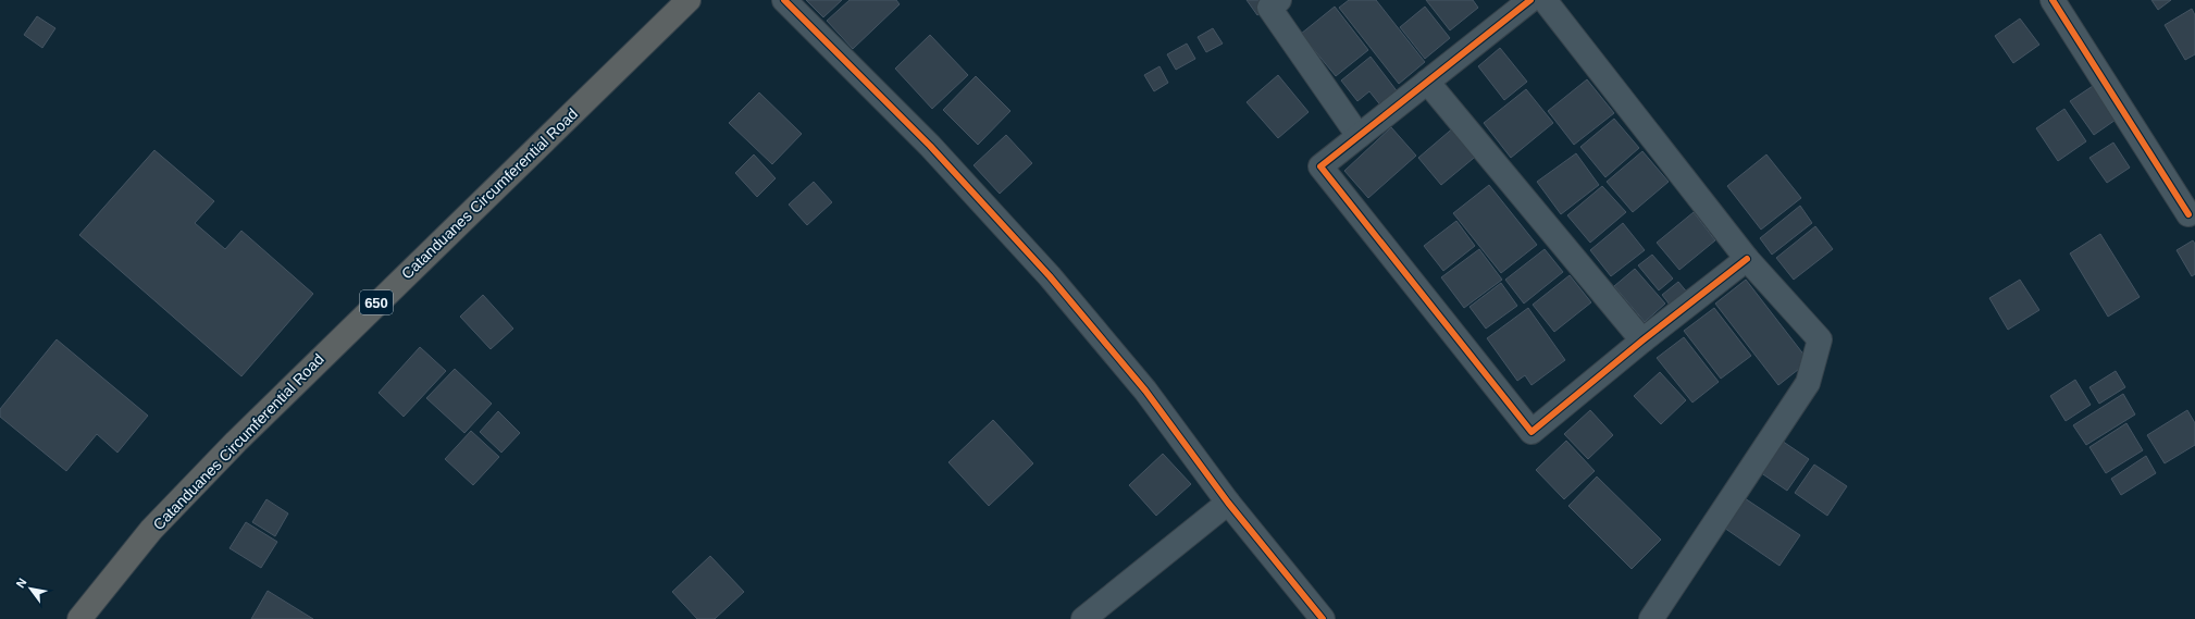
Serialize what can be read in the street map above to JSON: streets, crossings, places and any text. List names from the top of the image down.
{
  "streets": {
    "main road": ["Catanduanes Circumferential Road", "650"]
  },
  "north": "top left"
}
